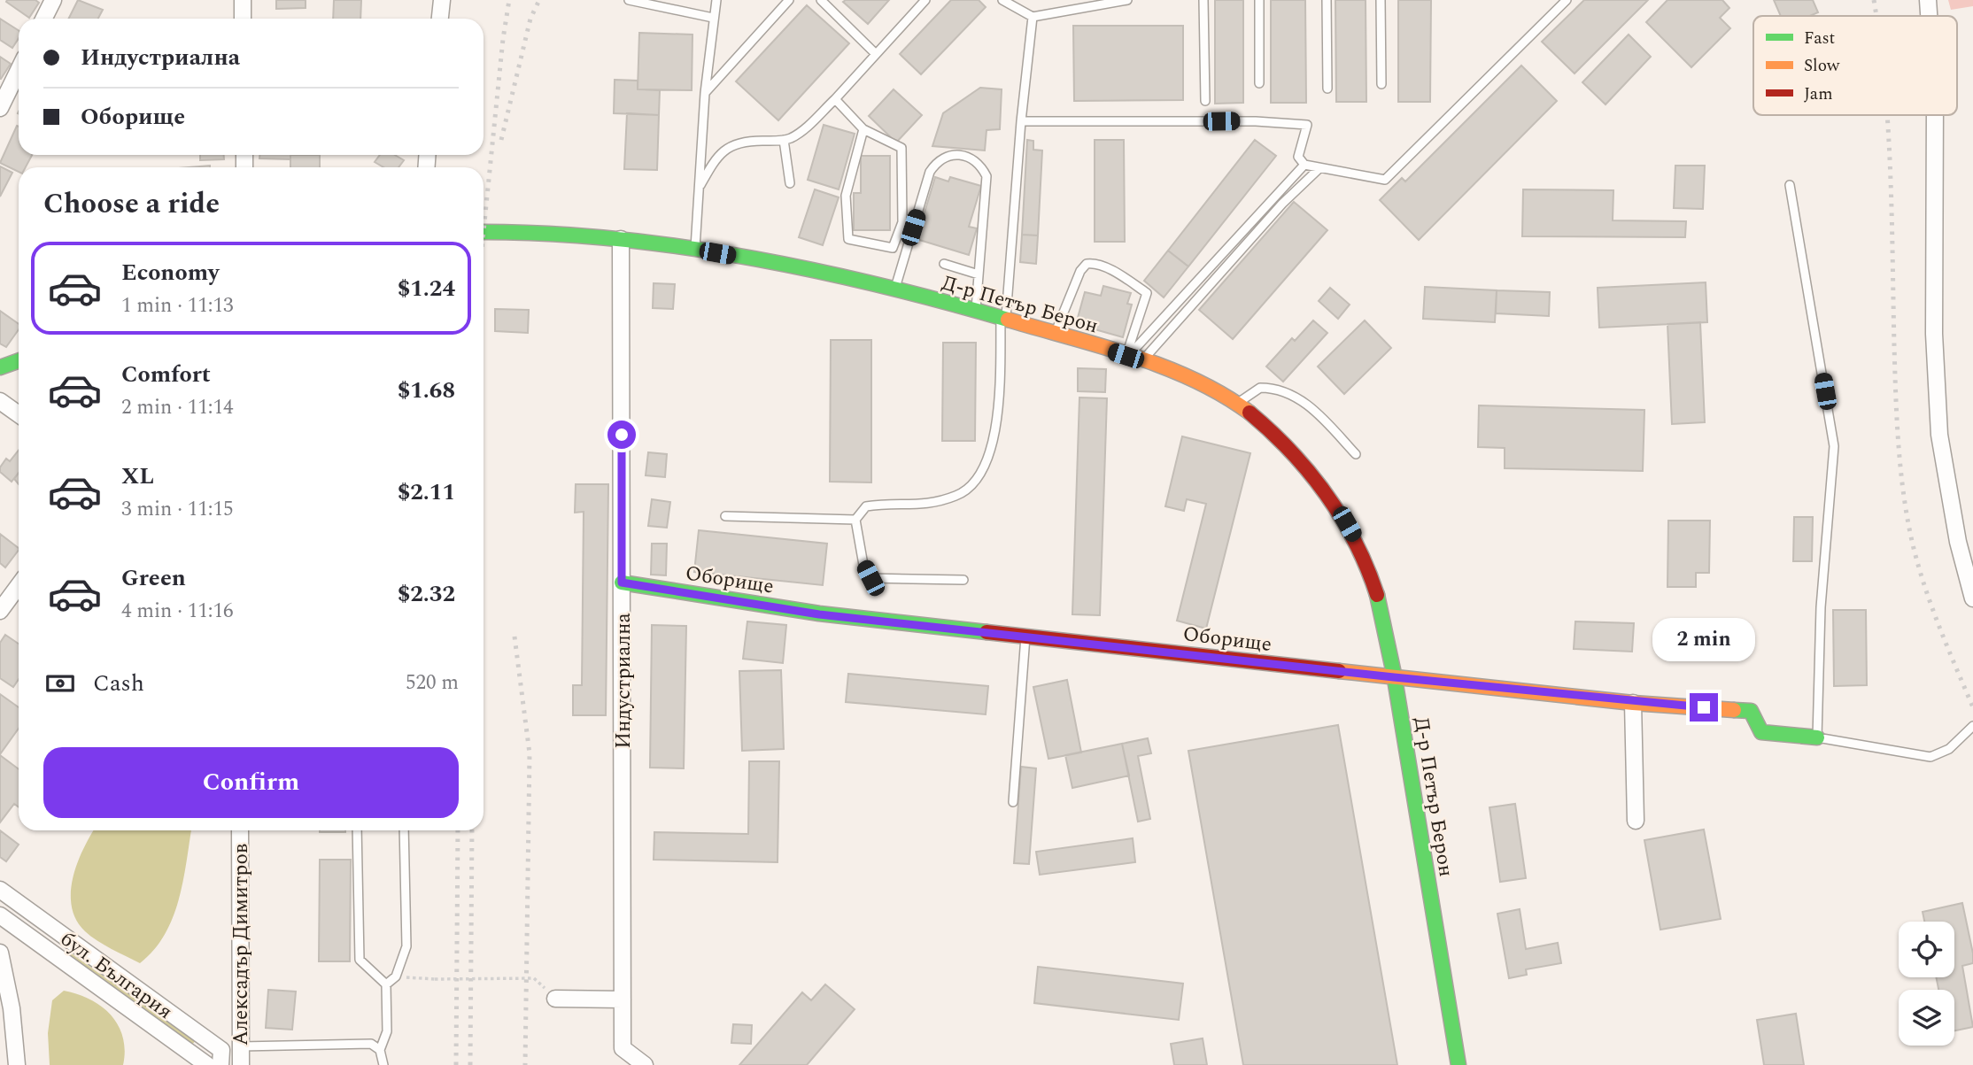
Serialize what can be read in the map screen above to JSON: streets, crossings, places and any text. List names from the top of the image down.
{
  "streets": {
    "street": [
      "Д-р Петър Берон",
      "Оборище",
      "Индустриална",
      "Алексадър Димитров",
      "бул. България"
    ]
  },
  "crossings": [
    ["Д-р Петър Берон", "Оборище"],
    ["Д-р Петър Берон", "Индустриална"],
    ["Оборище", "Индустриална"]
  ],
  "legend": ["Fast", "Slow", "Jam"],
  "page": {
    "banner": ["Индустриална", "Оборище"],
    "heading": "Choose a ride",
    "list": [
      {
        "name": "Economy",
        "note": "1 min · 11:13",
        "value": "$1.24"
      },
      {
        "name": "Comfort",
        "note": "2 min · 11:14",
        "value": "$1.68"
      },
      {
        "name": "XL",
        "note": "3 min · 11:15",
        "value": "$2.11"
      },
      {
        "name": "Green",
        "note": "4 min · 11:16",
        "value": "$2.32"
      }
    ],
    "bubble": "2 min",
    "pay": ["Cash", "520 m"],
    "buttons": "Confirm"
  }
}
